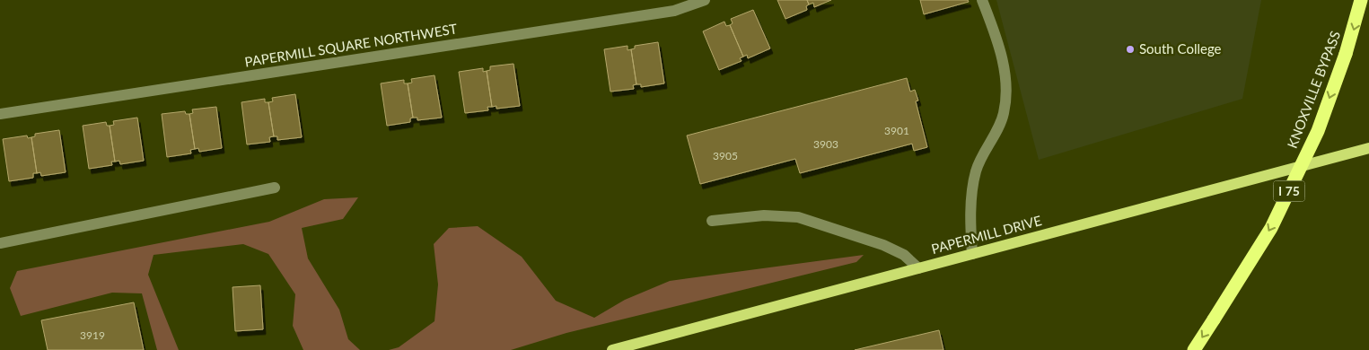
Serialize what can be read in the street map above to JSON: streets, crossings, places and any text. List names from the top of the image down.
{
  "streets": {
    "highway": ["KNOXVILLE BYPASS", "I 75"],
    "main road": ["PAPERMILL DRIVE"],
    "street": ["PAPERMILL SQUARE NORTHWEST"]
  },
  "one_way": ["KNOXVILLE BYPASS"],
  "places": ["South College"],
  "house_numbers": [
    "3901",
    "3903",
    "3905",
    "3919"
  ]
}
